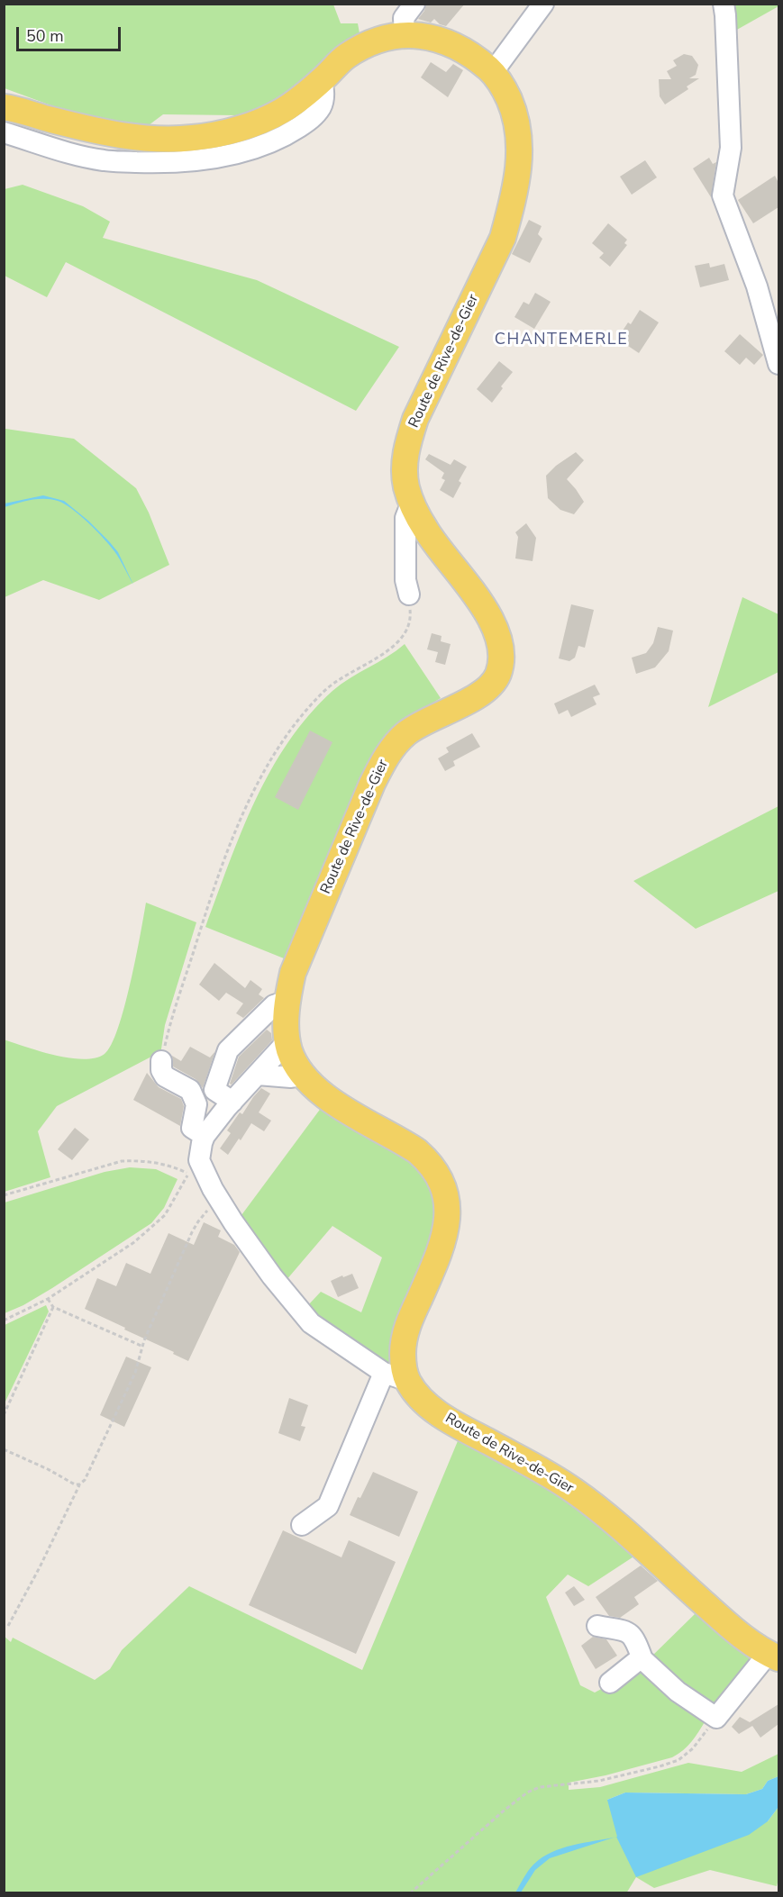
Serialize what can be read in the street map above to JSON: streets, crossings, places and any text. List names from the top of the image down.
{
  "streets": {
    "main road": ["Route de Rive-de-Gier"]
  },
  "districts": ["CHANTEMERLE"],
  "scale_bar": "50 m"
}
